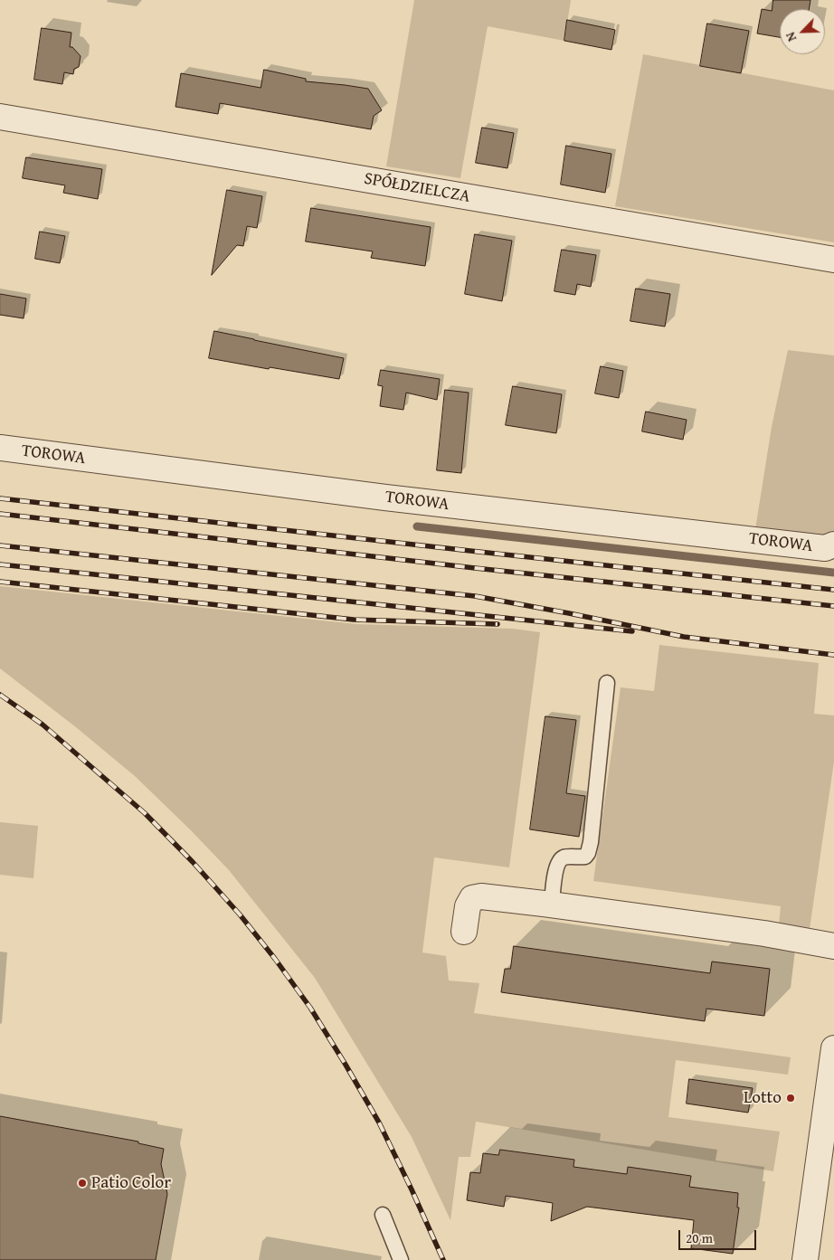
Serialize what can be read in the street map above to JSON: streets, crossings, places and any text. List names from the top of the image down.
{
  "streets": {
    "street": ["SPÓŁDZIELCZA", "TOROWA"]
  },
  "places": ["Lotto", "Patio Color"],
  "scale_bar": "20 m",
  "north": "bottom left"
}
